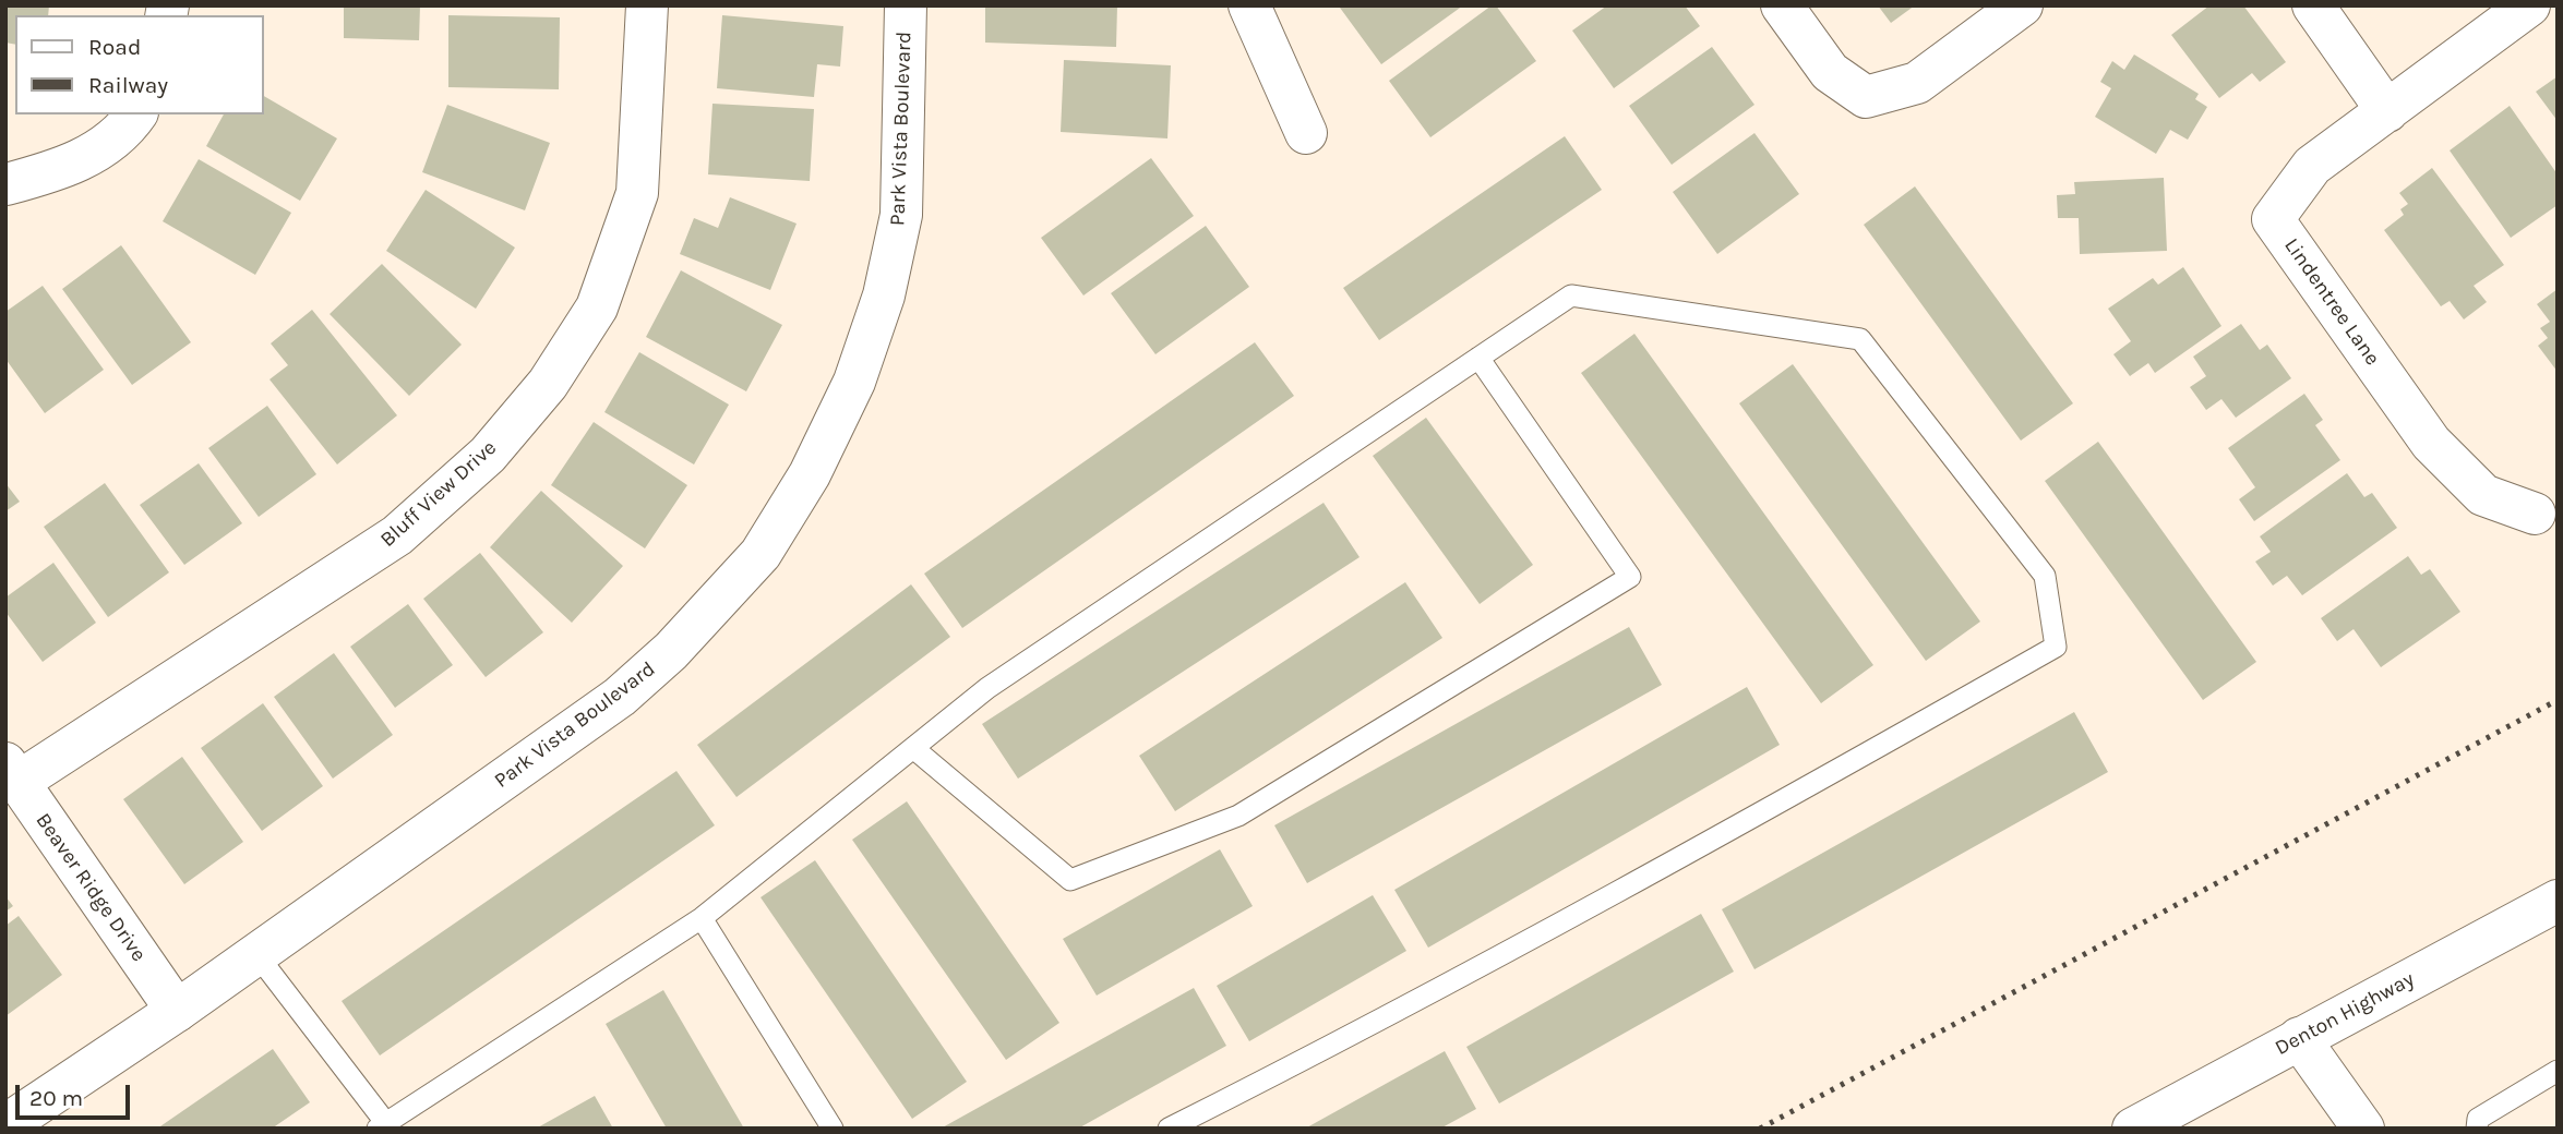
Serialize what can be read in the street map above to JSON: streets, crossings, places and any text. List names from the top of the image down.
{
  "streets": {
    "street": [
      "Park Vista Boulevard",
      "Lindentree Lane",
      "Bluff View Drive",
      "Beaver Ridge Drive",
      "Denton Highway"
    ]
  },
  "crossings": [
    ["Park Vista Boulevard", "Beaver Ridge Drive"],
    ["Bluff View Drive", "Beaver Ridge Drive"]
  ],
  "legend": ["Road", "Railway"],
  "scale_bar": "20 m"
}
